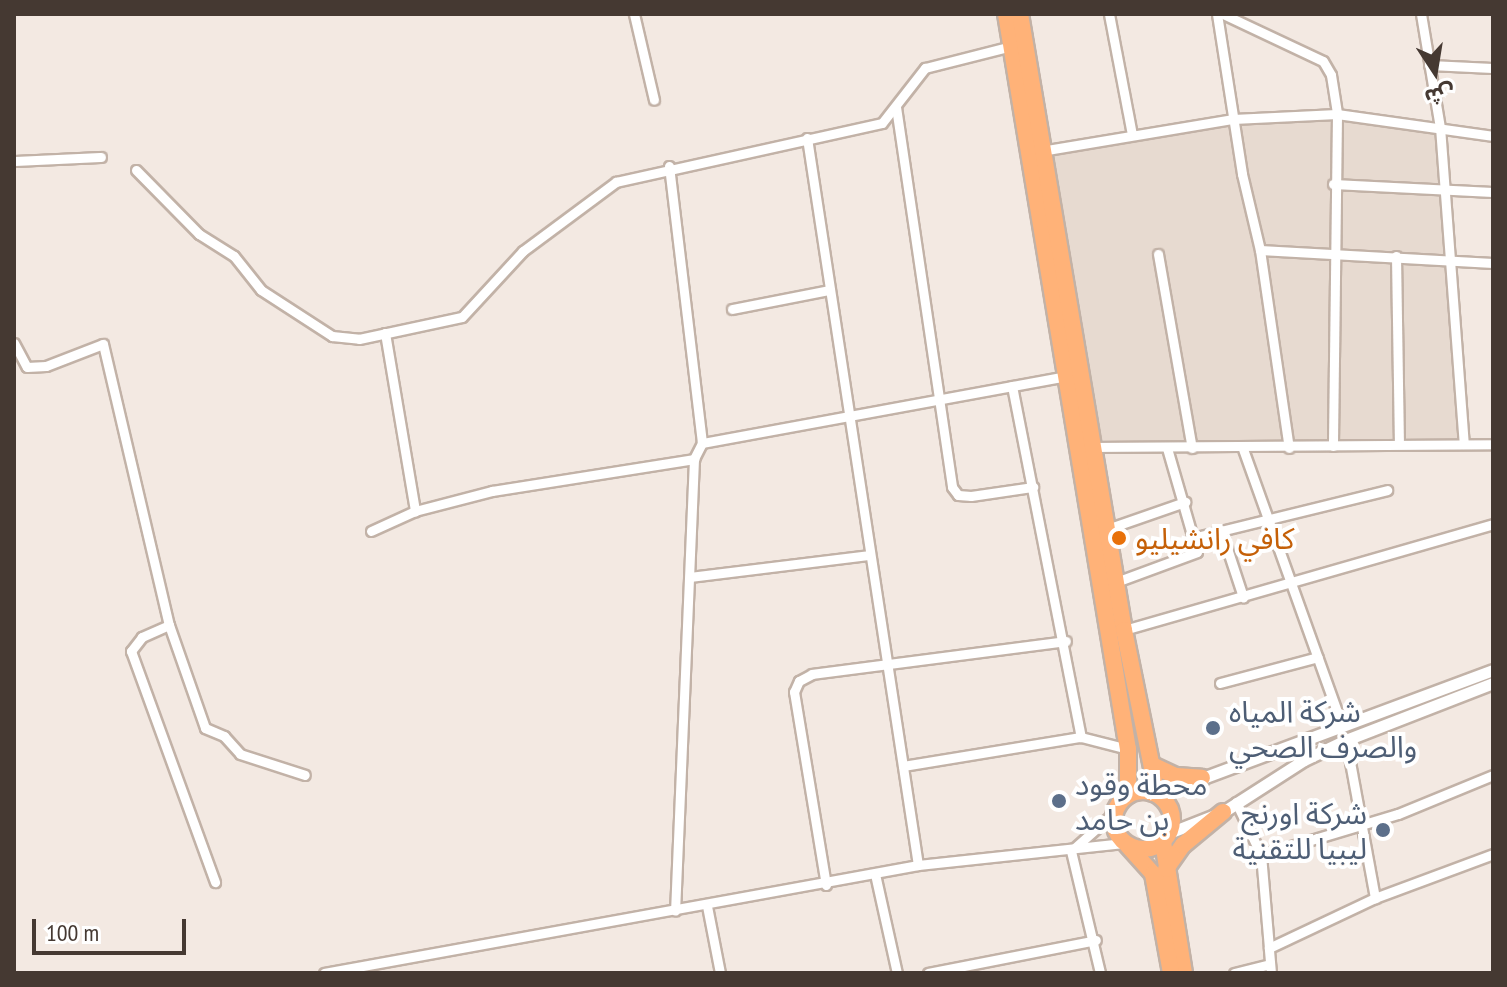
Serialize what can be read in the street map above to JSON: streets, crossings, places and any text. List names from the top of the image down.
{
  "places": [
    "كافي رانشيليو",
    "شركة المياه والصرف الصحي",
    "محطة وقود بن حامد",
    "شركة اورنج ليبيا للتقنية"
  ],
  "scale_bar": "100 m",
  "north": "bottom"
}
